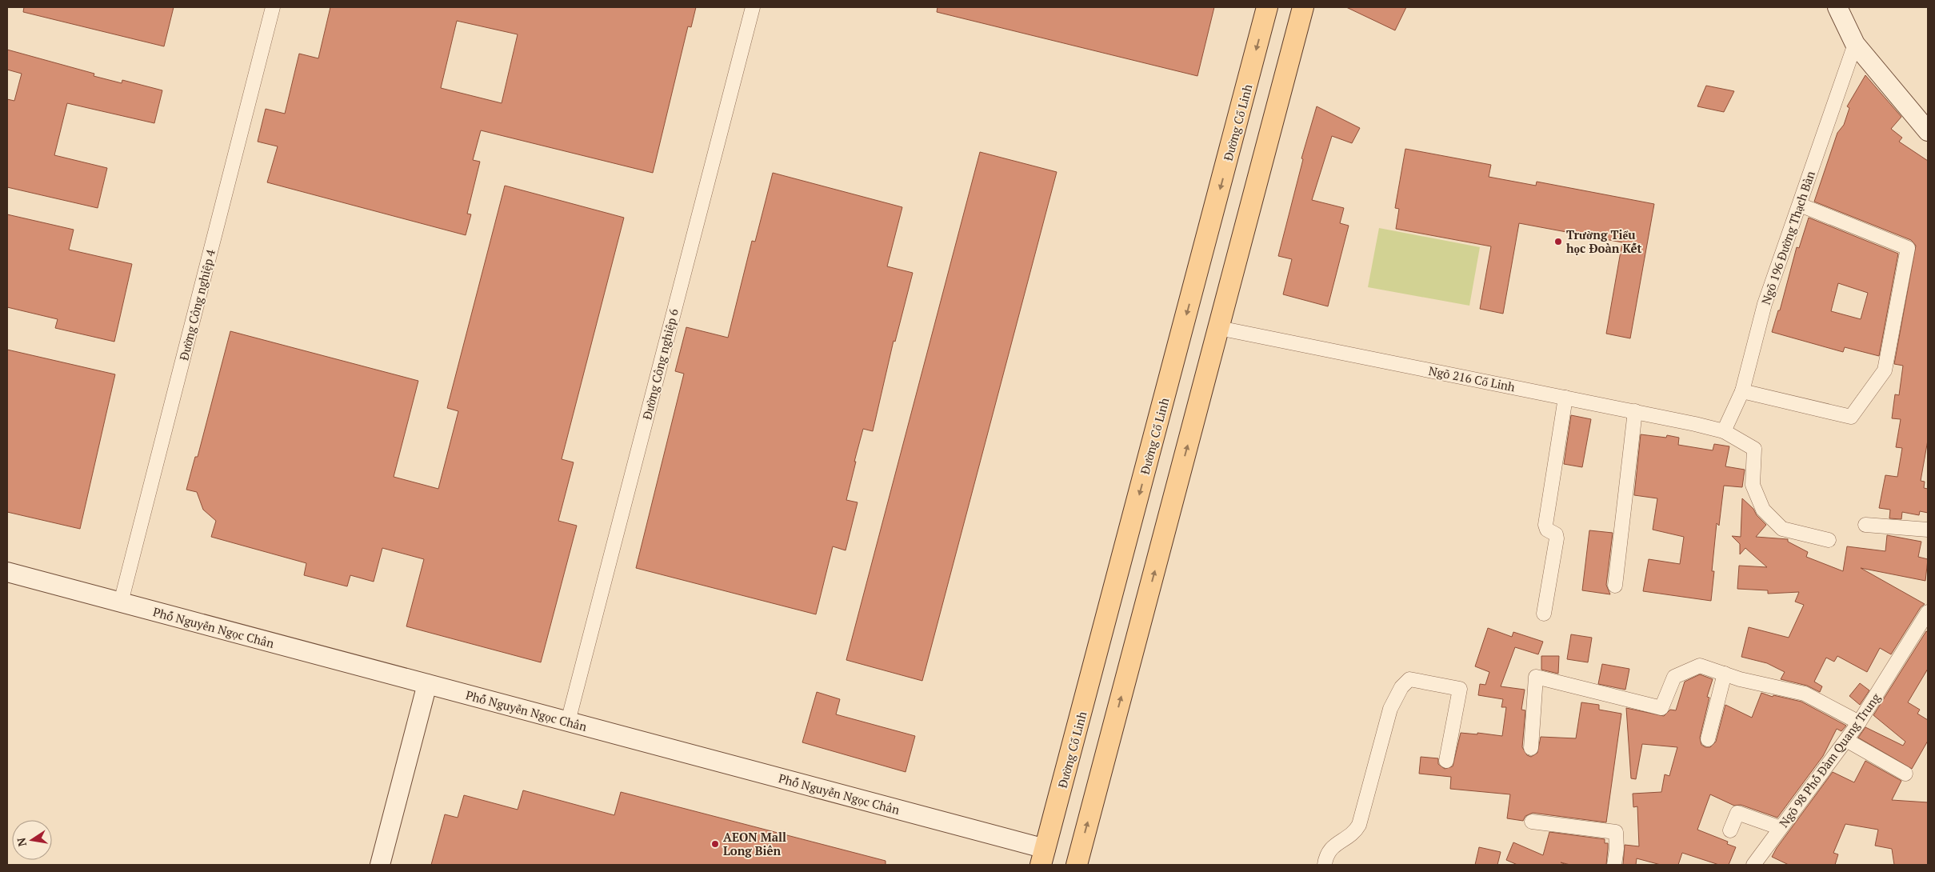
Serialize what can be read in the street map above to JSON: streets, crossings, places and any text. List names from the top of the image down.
{
  "streets": {
    "main road": ["Đường Cổ Linh"],
    "street": [
      "Ngõ 196 Đường Thạch Bàn",
      "Đường Công nghiệp 4",
      "Đường Công nghiệp 6",
      "Ngõ 216 Cổ Linh",
      "Phố Nguyễn Ngọc Chân",
      "Ngõ 98 Phố Đàm Quang Trung"
    ]
  },
  "crossings": [
    ["Đường Cổ Linh", "Phố Nguyễn Ngọc Chân"],
    ["Ngõ 196 Đường Thạch Bàn", "Ngõ 216 Cổ Linh"],
    ["Đường Công nghiệp 4", "Phố Nguyễn Ngọc Chân"],
    ["Đường Công nghiệp 6", "Phố Nguyễn Ngọc Chân"]
  ],
  "places": ["Trường Tiểu học Đoàn Kết", "AEON Mall Long Biên"],
  "north": "left"
}
